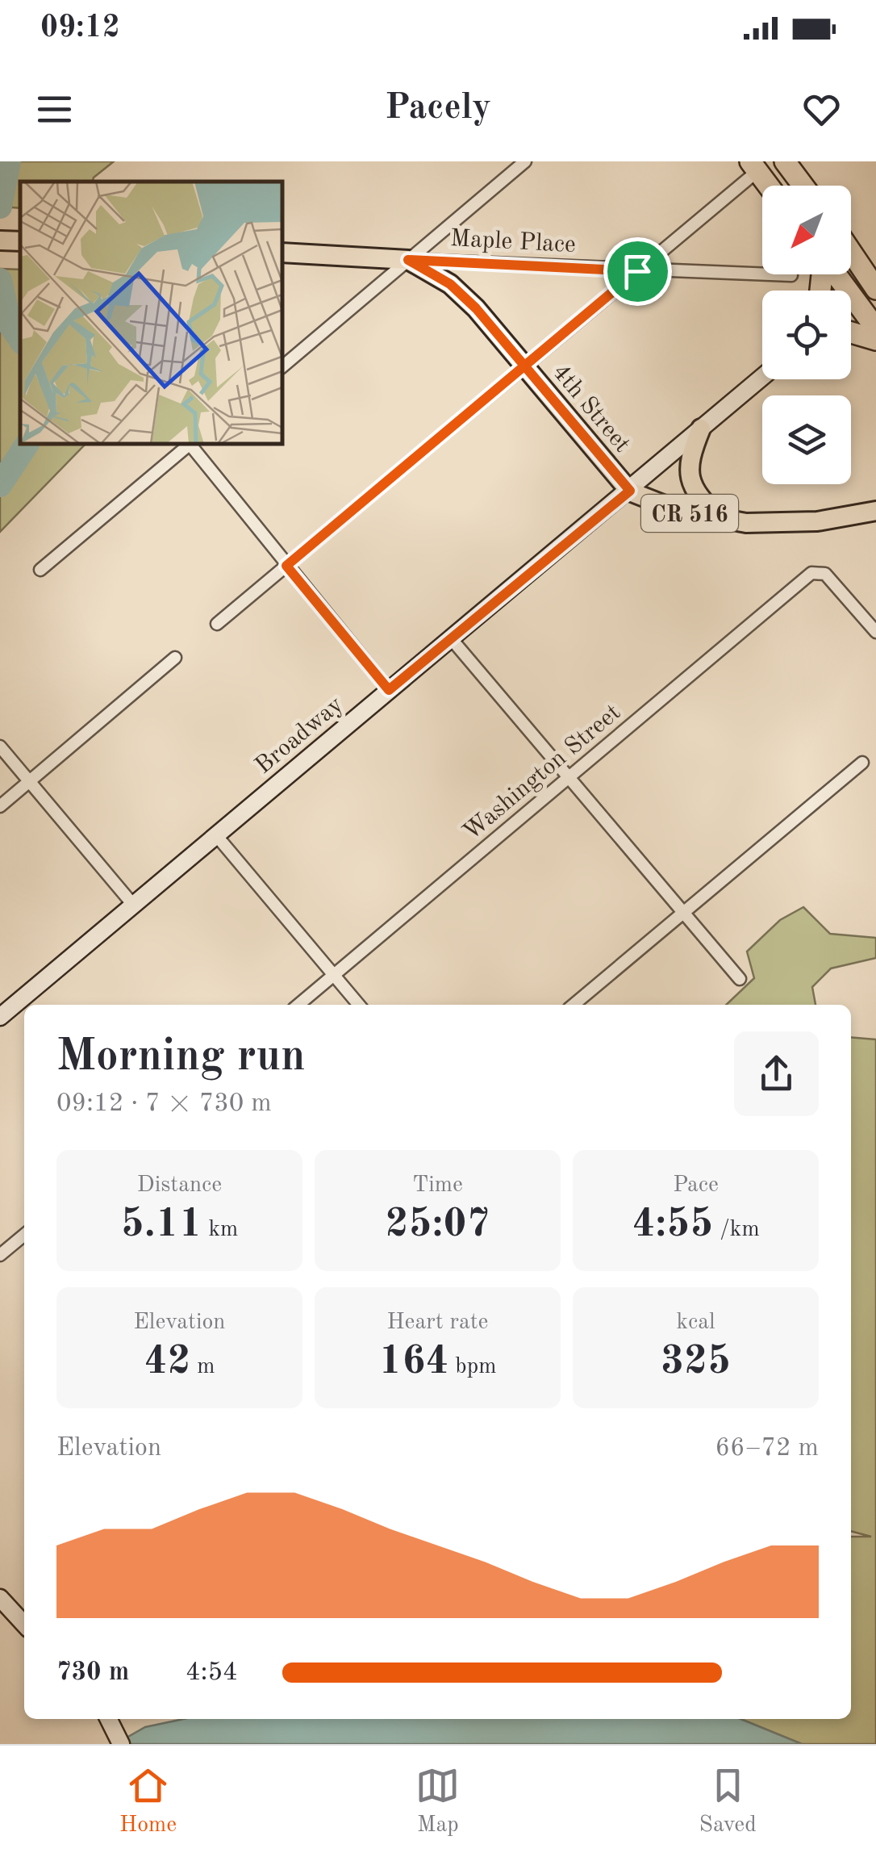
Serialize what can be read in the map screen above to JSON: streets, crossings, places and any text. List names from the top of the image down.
{
  "streets": {
    "main road": [
      "Maple Place",
      "4th Street",
      "CR 516",
      "Broadway"
    ],
    "street": ["Washington Street"]
  },
  "crossings": [
    ["Maple Place", "4th Street"],
    ["4th Street", "CR 516"],
    ["4th Street", "Broadway"],
    ["CR 516", "Broadway"]
  ],
  "north": "bottom left",
  "page": {
    "status": "09:12",
    "header": "Pacely",
    "heading": ["Morning run", "09:12 · 7 × 730 m"],
    "stats": [
      ["Distance", "5.11 km"],
      ["Time", "25:07"],
      ["Pace", "4:55 /km"],
      ["Elevation", "42 m"],
      ["Heart rate", "164 bpm"],
      ["kcal", "325"]
    ],
    "chart": ["Elevation", "66–72 m"],
    "list": [
      {
        "name": "730 m",
        "note": "4:54"
      }
    ],
    "tabs": ["Home", "Map", "Saved"]
  }
}
